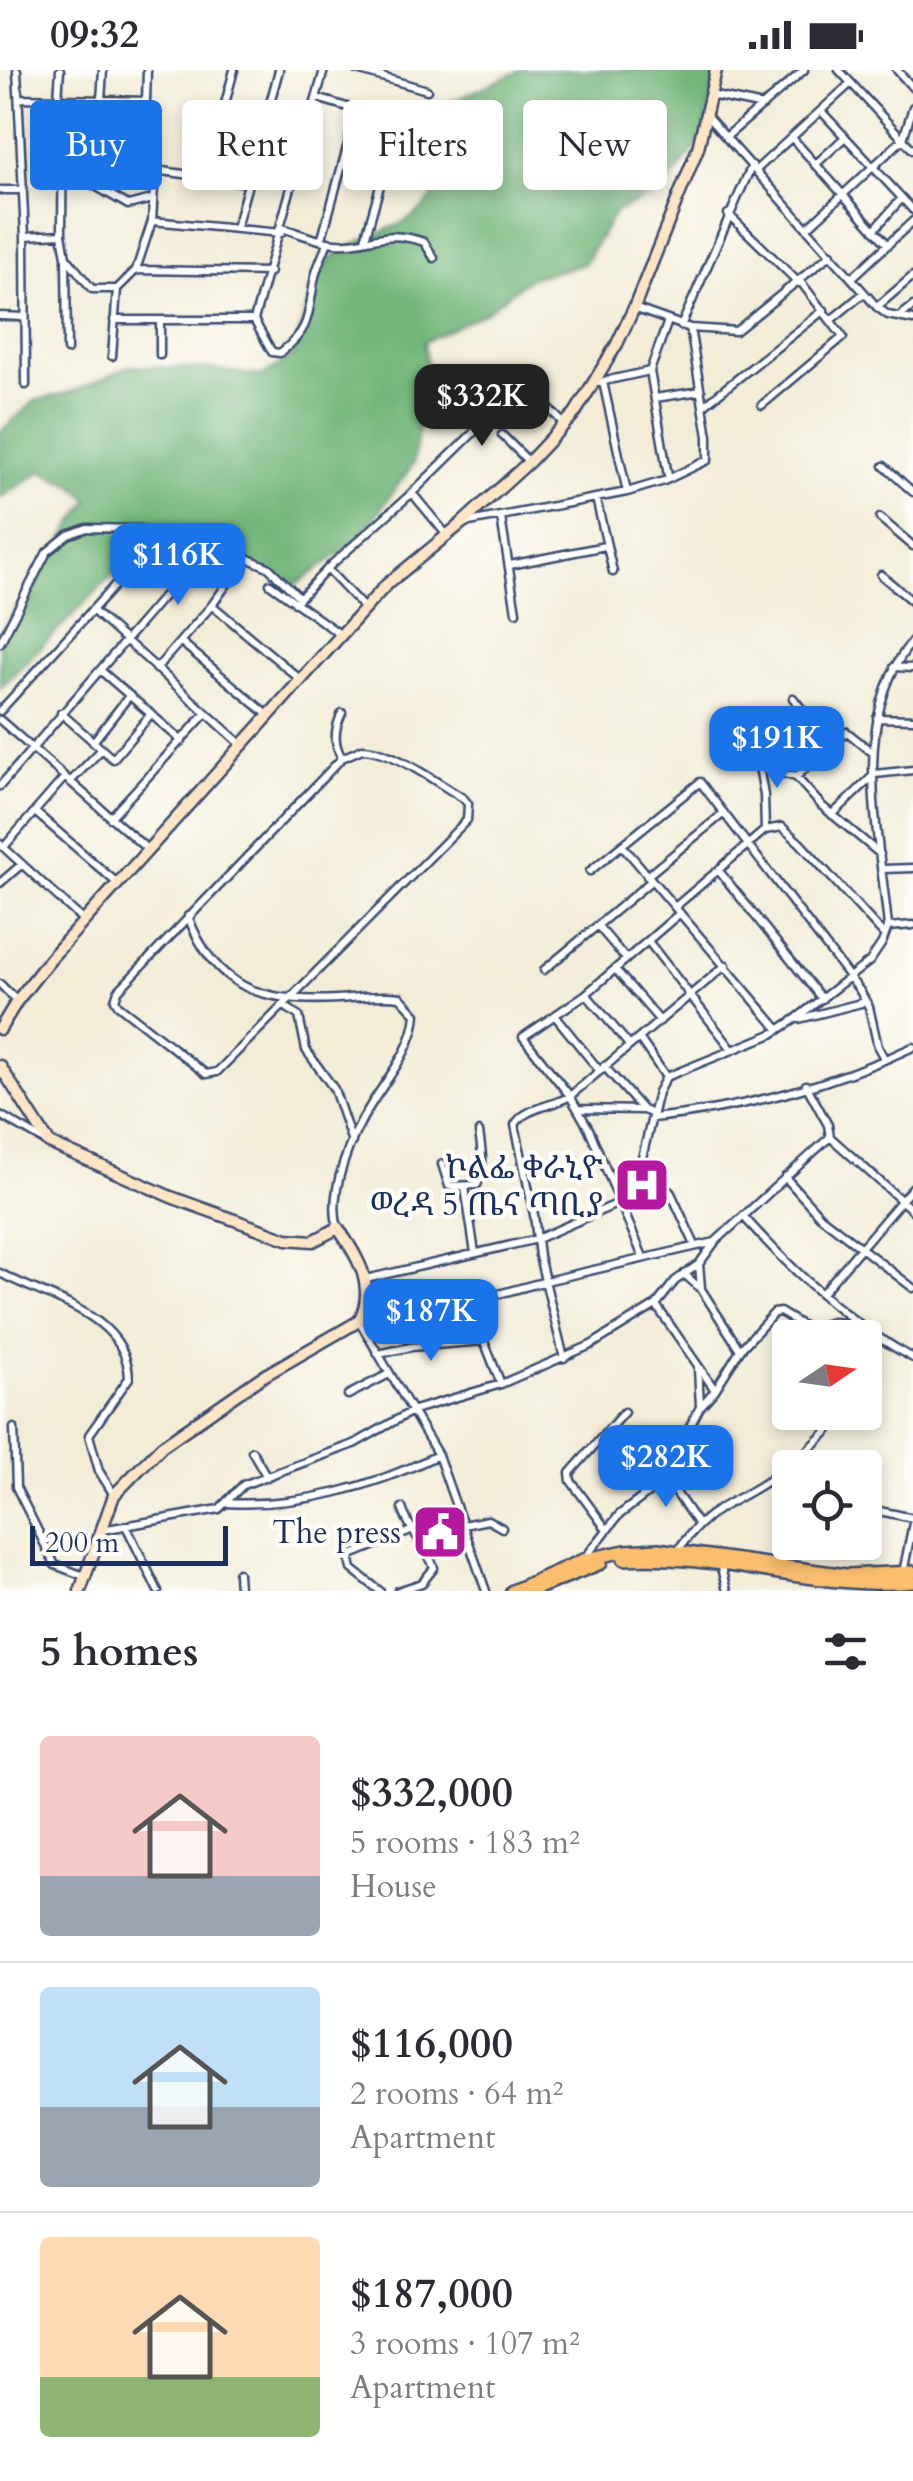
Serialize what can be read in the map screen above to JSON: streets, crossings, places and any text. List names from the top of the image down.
{
  "places": {
    "hospital": ["ኮልፌ ቀራኒዮ ወረዳ 5 ጤና ጣቢያ"],
    "public building": ["The press"]
  },
  "scale_bar": "200 m",
  "north": "right",
  "page": {
    "status": "09:32",
    "chip": [
      "Buy",
      "Rent",
      "Filters",
      "New"
    ],
    "price": [
      "$332K",
      "$116K",
      "$191K",
      "$187K",
      "$282K"
    ],
    "scale": "200 m",
    "heading": "5 homes",
    "list": [
      {
        "name": "$332,000",
        "note": "5 rooms · 183 m² · House"
      },
      {
        "name": "$116,000",
        "note": "2 rooms · 64 m² · Apartment"
      },
      {
        "name": "$187,000",
        "note": "3 rooms · 107 m² · Apartment"
      }
    ]
  }
}
